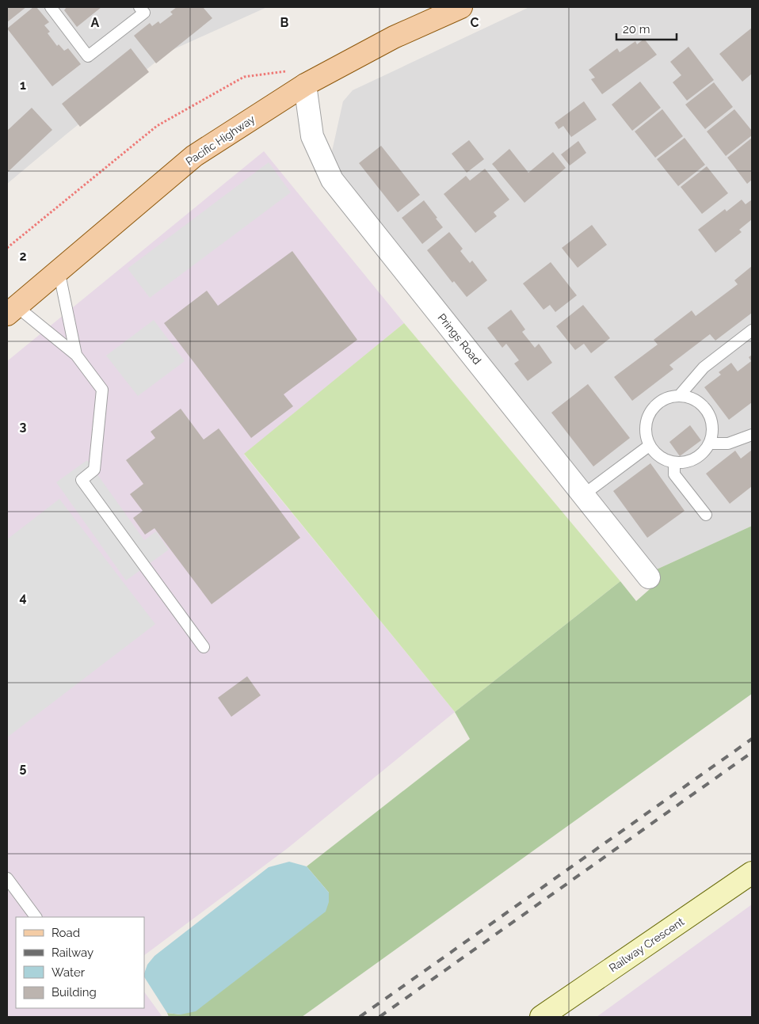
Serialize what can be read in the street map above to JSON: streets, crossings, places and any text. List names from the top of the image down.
{
  "streets": {
    "main road": ["Pacific Highway", "Railway Crescent"],
    "street": ["Prings Road"]
  },
  "crossings": [
    ["Pacific Highway", "Prings Road"]
  ],
  "legend": [
    "Road",
    "Railway",
    "Water",
    "Building"
  ],
  "scale_bar": "20 m",
  "grid": {
    "columns": ["A", "B", "C"],
    "rows": [
      "1",
      "2",
      "3",
      "4",
      "5"
    ]
  }
}
